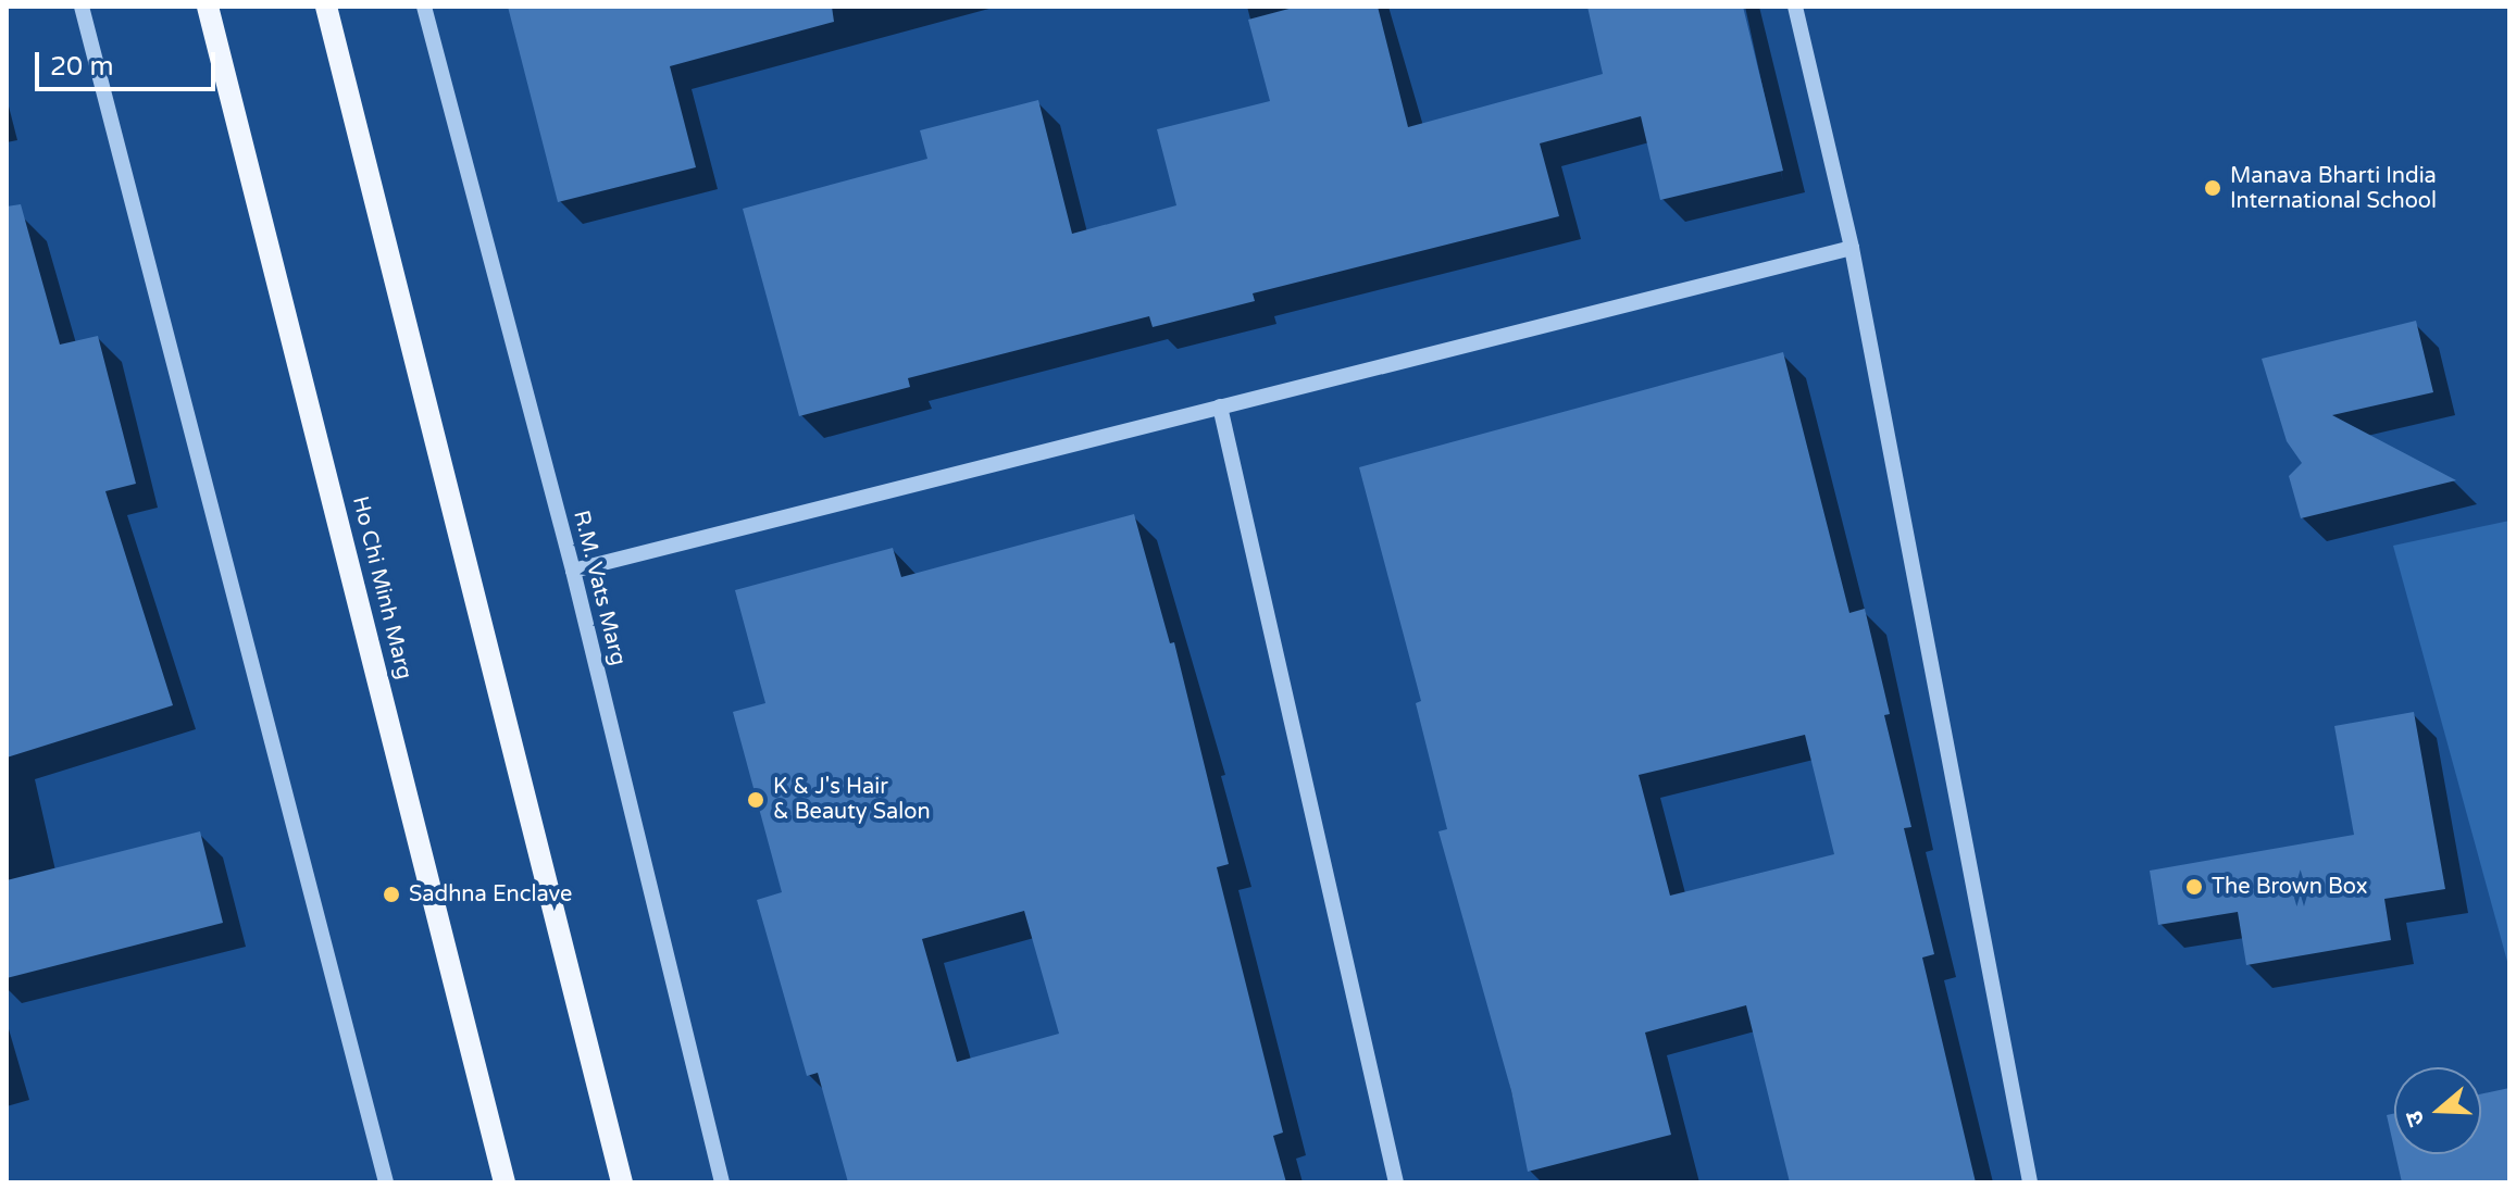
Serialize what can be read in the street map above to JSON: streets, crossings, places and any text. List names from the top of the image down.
{
  "streets": {
    "main road": ["Ho Chi Minh Marg"],
    "street": ["R.M. Vats Marg"]
  },
  "places": [
    "Manava Bharti India International School",
    "K & J's Hair & Beauty Salon",
    "The Brown Box",
    "Sadhna Enclave"
  ],
  "scale_bar": "20 m",
  "north": "left"
}
